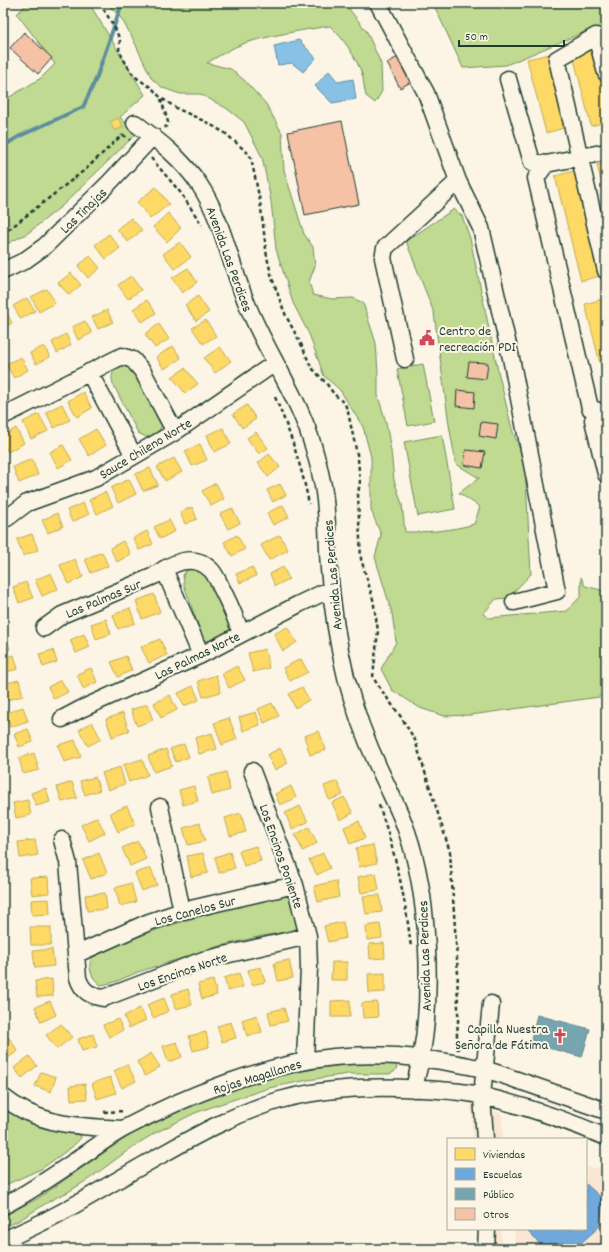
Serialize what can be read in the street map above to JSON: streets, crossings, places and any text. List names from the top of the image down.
{
  "streets": {
    "street": [
      "Las Tinajas",
      "Avenida Las Perdices",
      "Sauce Chileno Norte",
      "Las Palmas Sur",
      "Las Palmas Norte",
      "Los Encinos Poniente",
      "Los Canelos Sur",
      "Los Encinos Norte",
      "Rojas Magallanes"
    ]
  },
  "crossings": [
    ["Las Tinajas", "Avenida Las Perdices"],
    ["Avenida Las Perdices", "Sauce Chileno Norte"],
    ["Avenida Las Perdices", "Las Palmas Norte"],
    ["Avenida Las Perdices", "Rojas Magallanes"],
    ["Las Palmas Sur", "Las Palmas Norte"],
    ["Los Encinos Poniente", "Los Canelos Sur"],
    ["Los Encinos Poniente", "Los Encinos Norte"],
    ["Los Encinos Poniente", "Rojas Magallanes"],
    ["Los Canelos Sur", "Los Encinos Norte"]
  ],
  "places": {
    "public building": ["Centro de recreación PDI"],
    "church": ["Capilla Nuestra Señora de Fátima"]
  },
  "legend": [
    "Viviendas",
    "Escuelas",
    "Público",
    "Otros"
  ],
  "scale_bar": "50 m"
}
